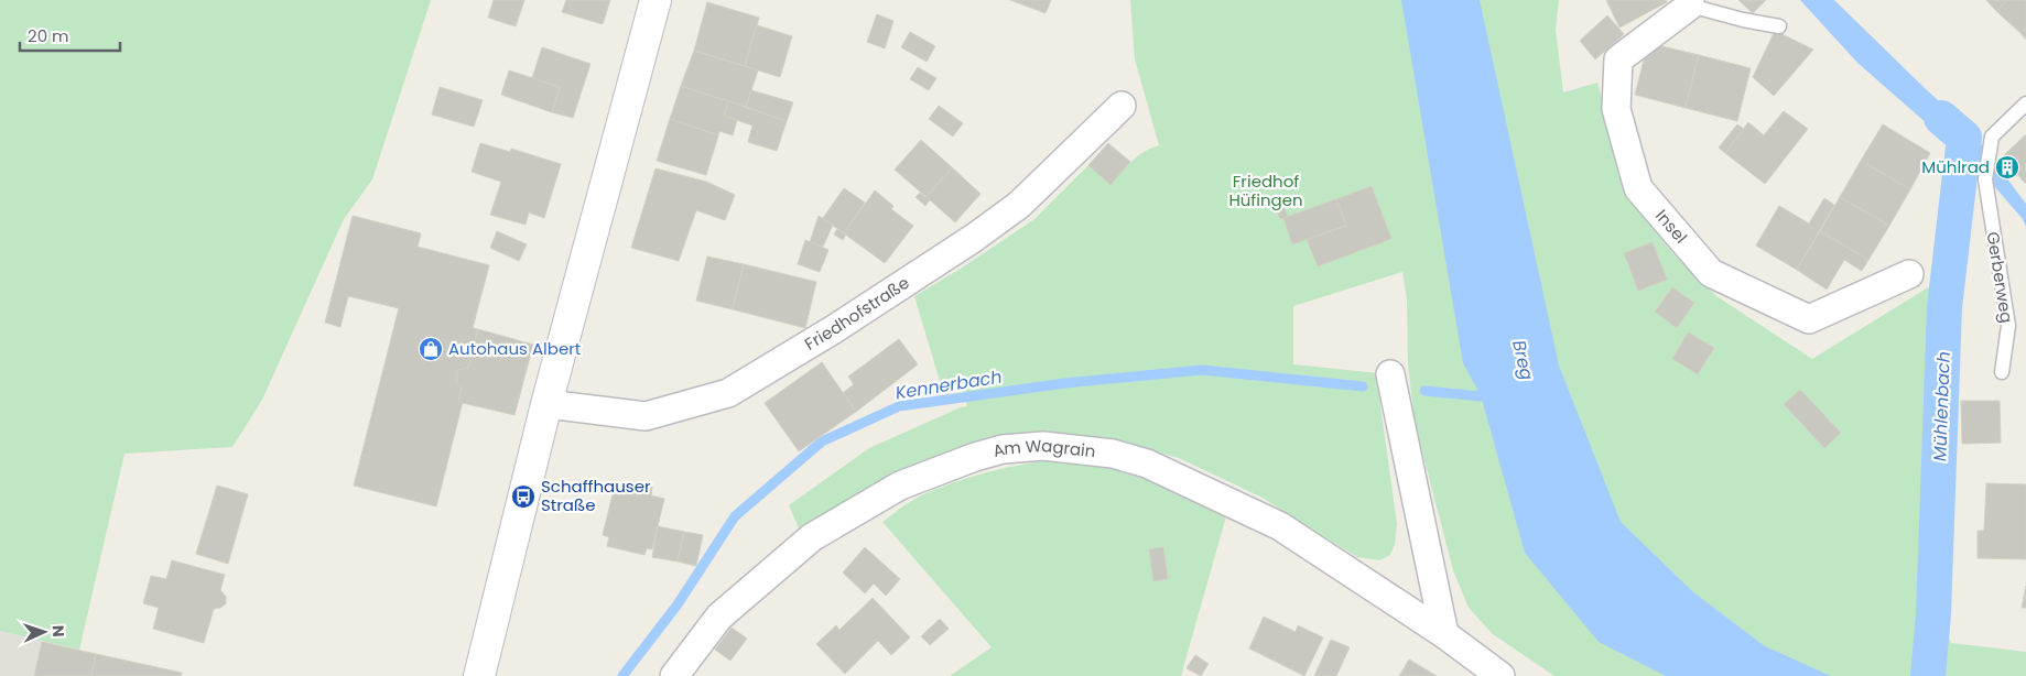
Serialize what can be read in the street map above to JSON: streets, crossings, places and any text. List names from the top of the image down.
{
  "streets": {
    "street": ["Insel", "Friedhofstraße", "Am Wagrain"],
    "lane": ["Gerberweg"]
  },
  "water": ["Breg", "Kennerbach", "Mühlenbach"],
  "parks": ["Friedhof Hüfingen"],
  "places": {
    "building": ["Mühlrad"],
    "shop": ["Autohaus Albert"],
    "bus stop": ["Schaffhauser Straße"]
  },
  "scale_bar": "20 m",
  "north": "right"
}
